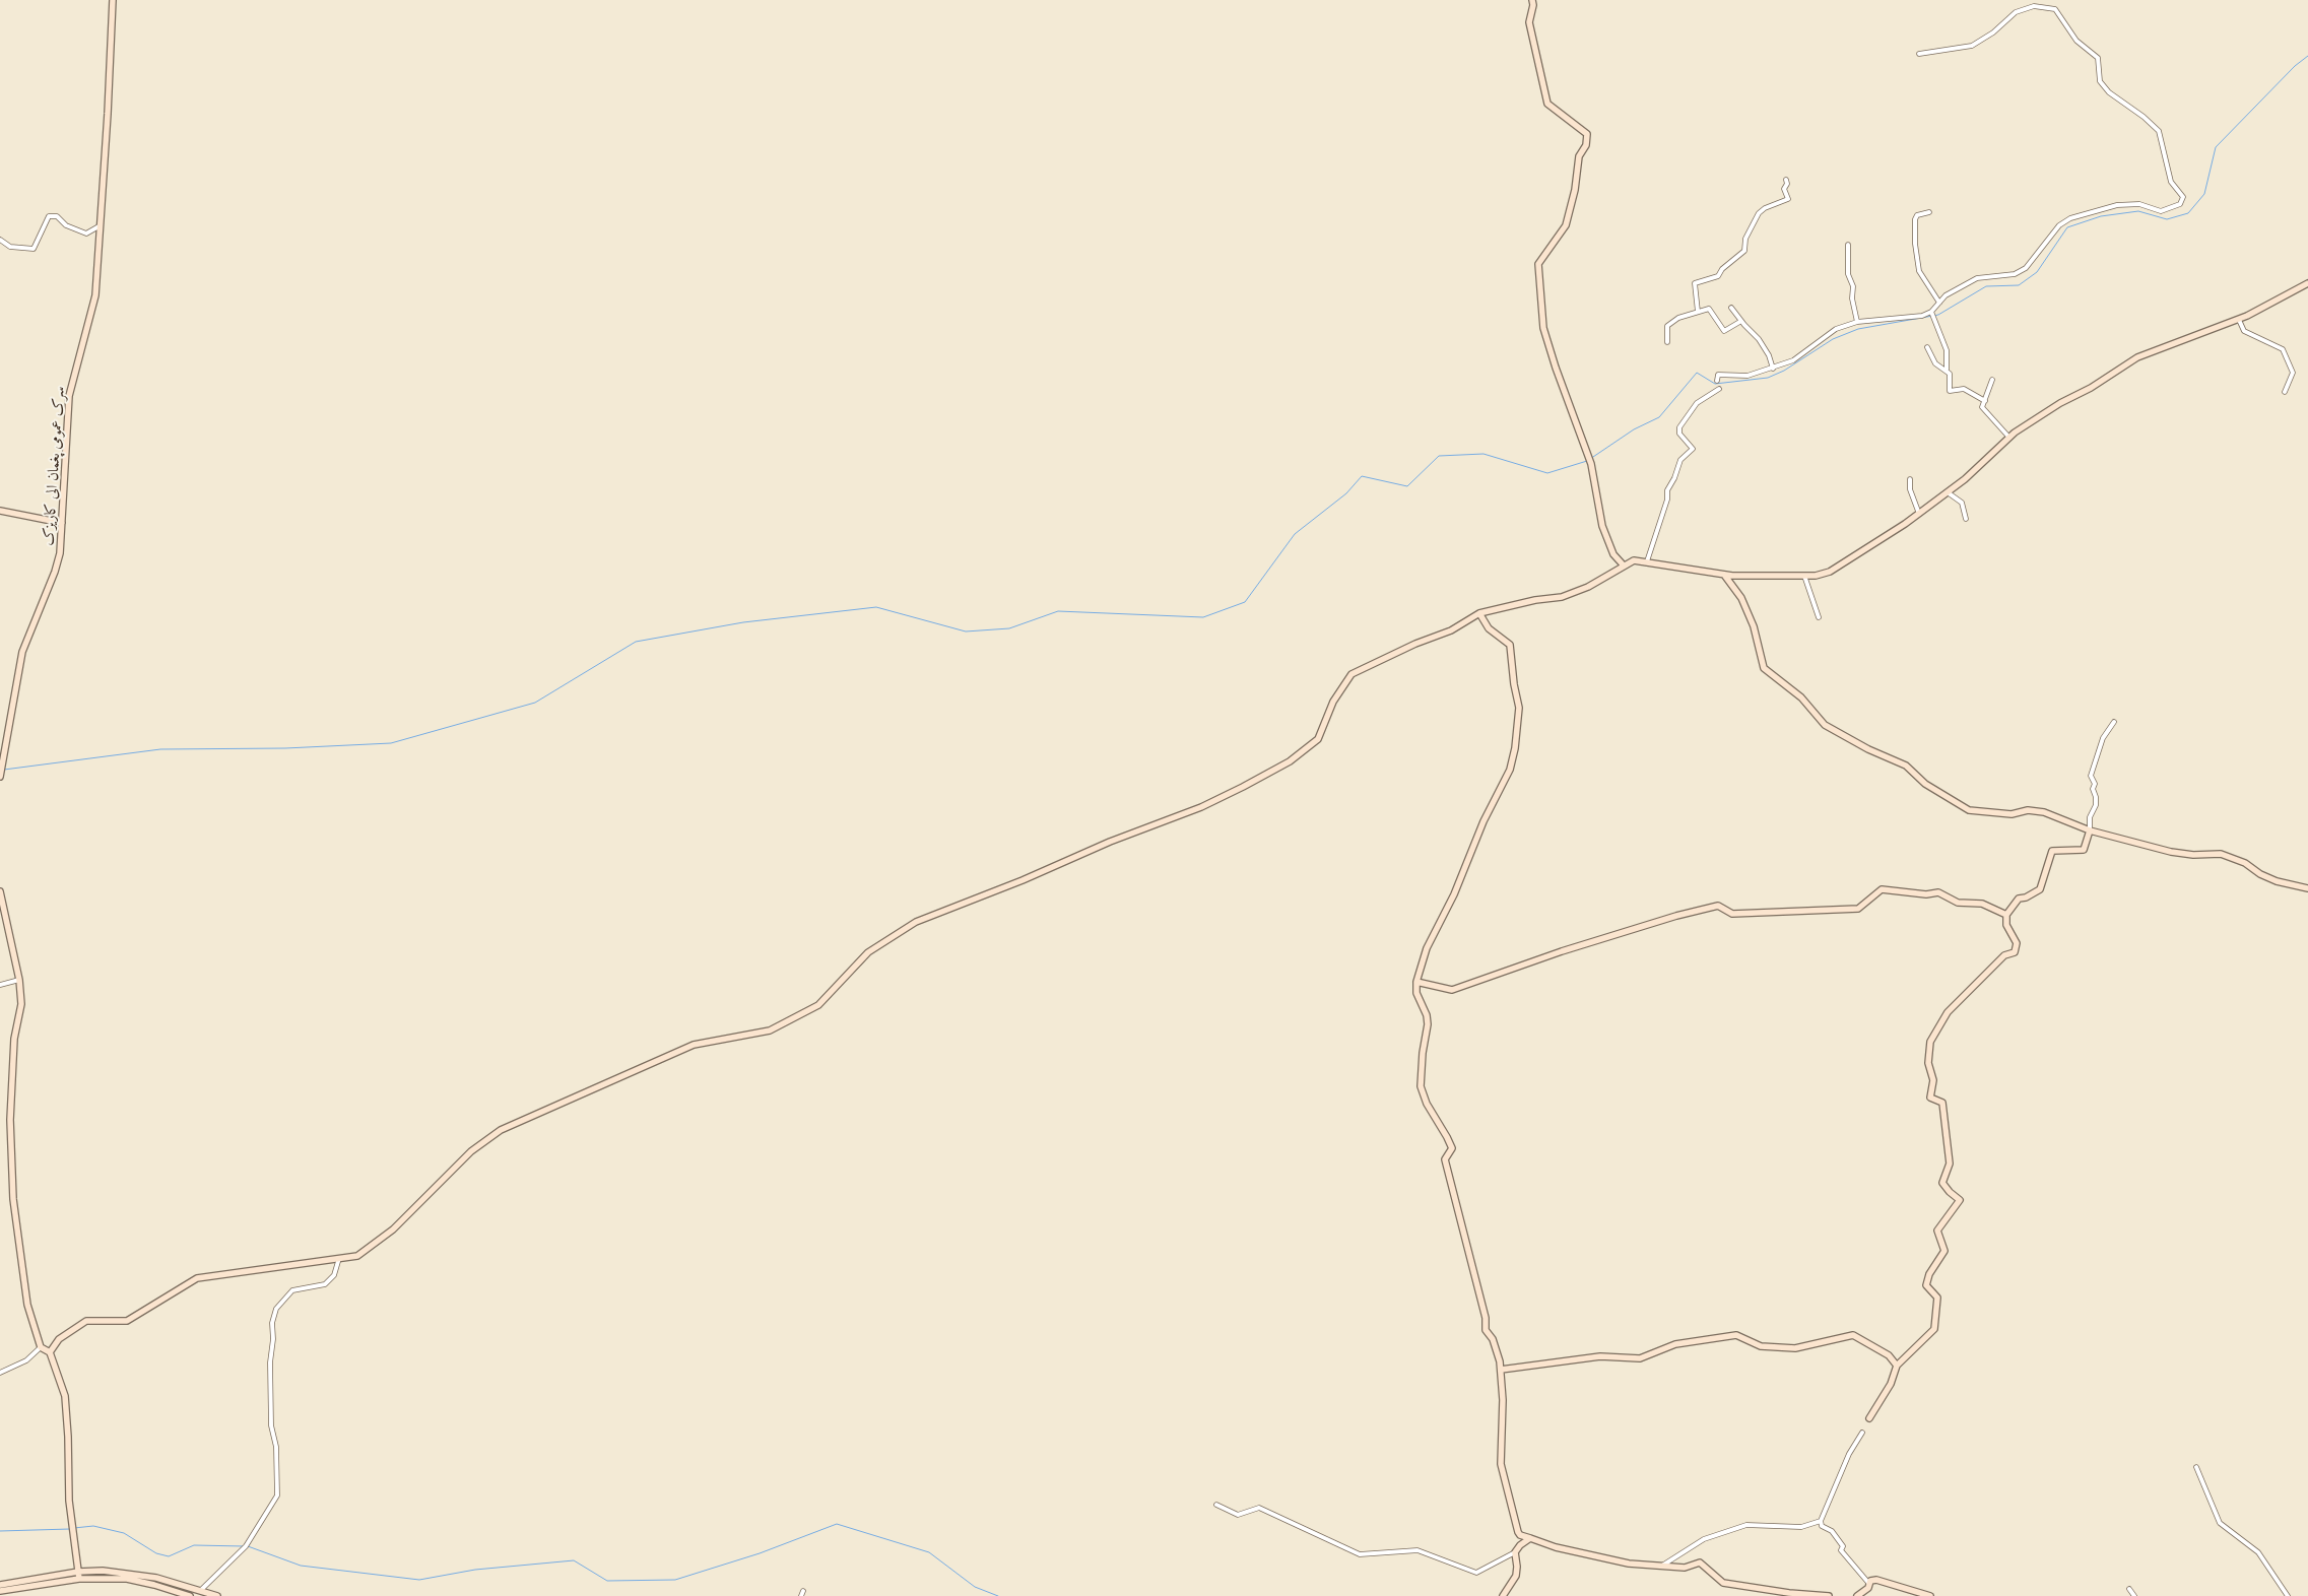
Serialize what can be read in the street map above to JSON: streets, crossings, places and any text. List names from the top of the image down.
{
  "streets": {
    "street": ["سرک عمومی پغمان الی کاریزک"]
  }
}
